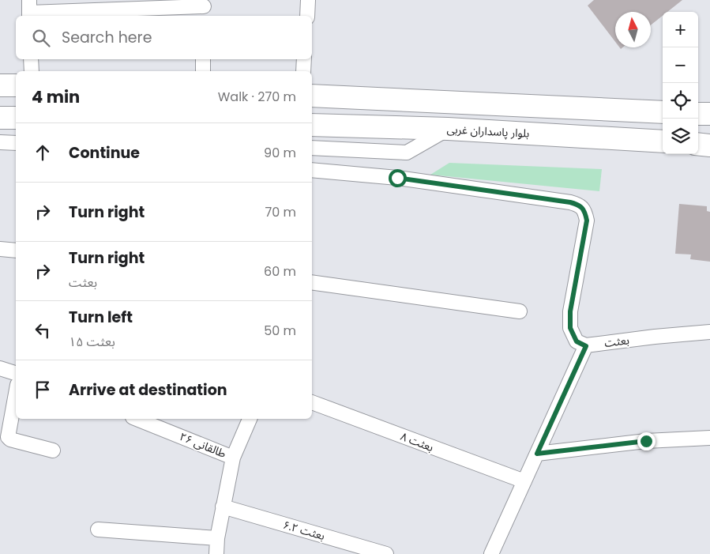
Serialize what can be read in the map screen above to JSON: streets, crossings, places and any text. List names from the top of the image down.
{
  "streets": {
    "main road": ["بلوار پاسداران غربی"],
    "street": [
      "بعثت",
      "بعثت ۸",
      "طالقانی ۲۶",
      "بعثت ۶.۲"
    ]
  },
  "north": "top",
  "page": {
    "map_buttons": ["+", "−"],
    "search": "Search here",
    "heading": ["4 min", "Walk · 270 m"],
    "list": [
      ["Continue", "90 m"],
      ["Turn right", "70 m"],
      ["Turn right", "بعثت", "60 m"],
      ["Turn left", "بعثت ۱۵", "50 m"],
      "Arrive at destination"
    ]
  }
}
